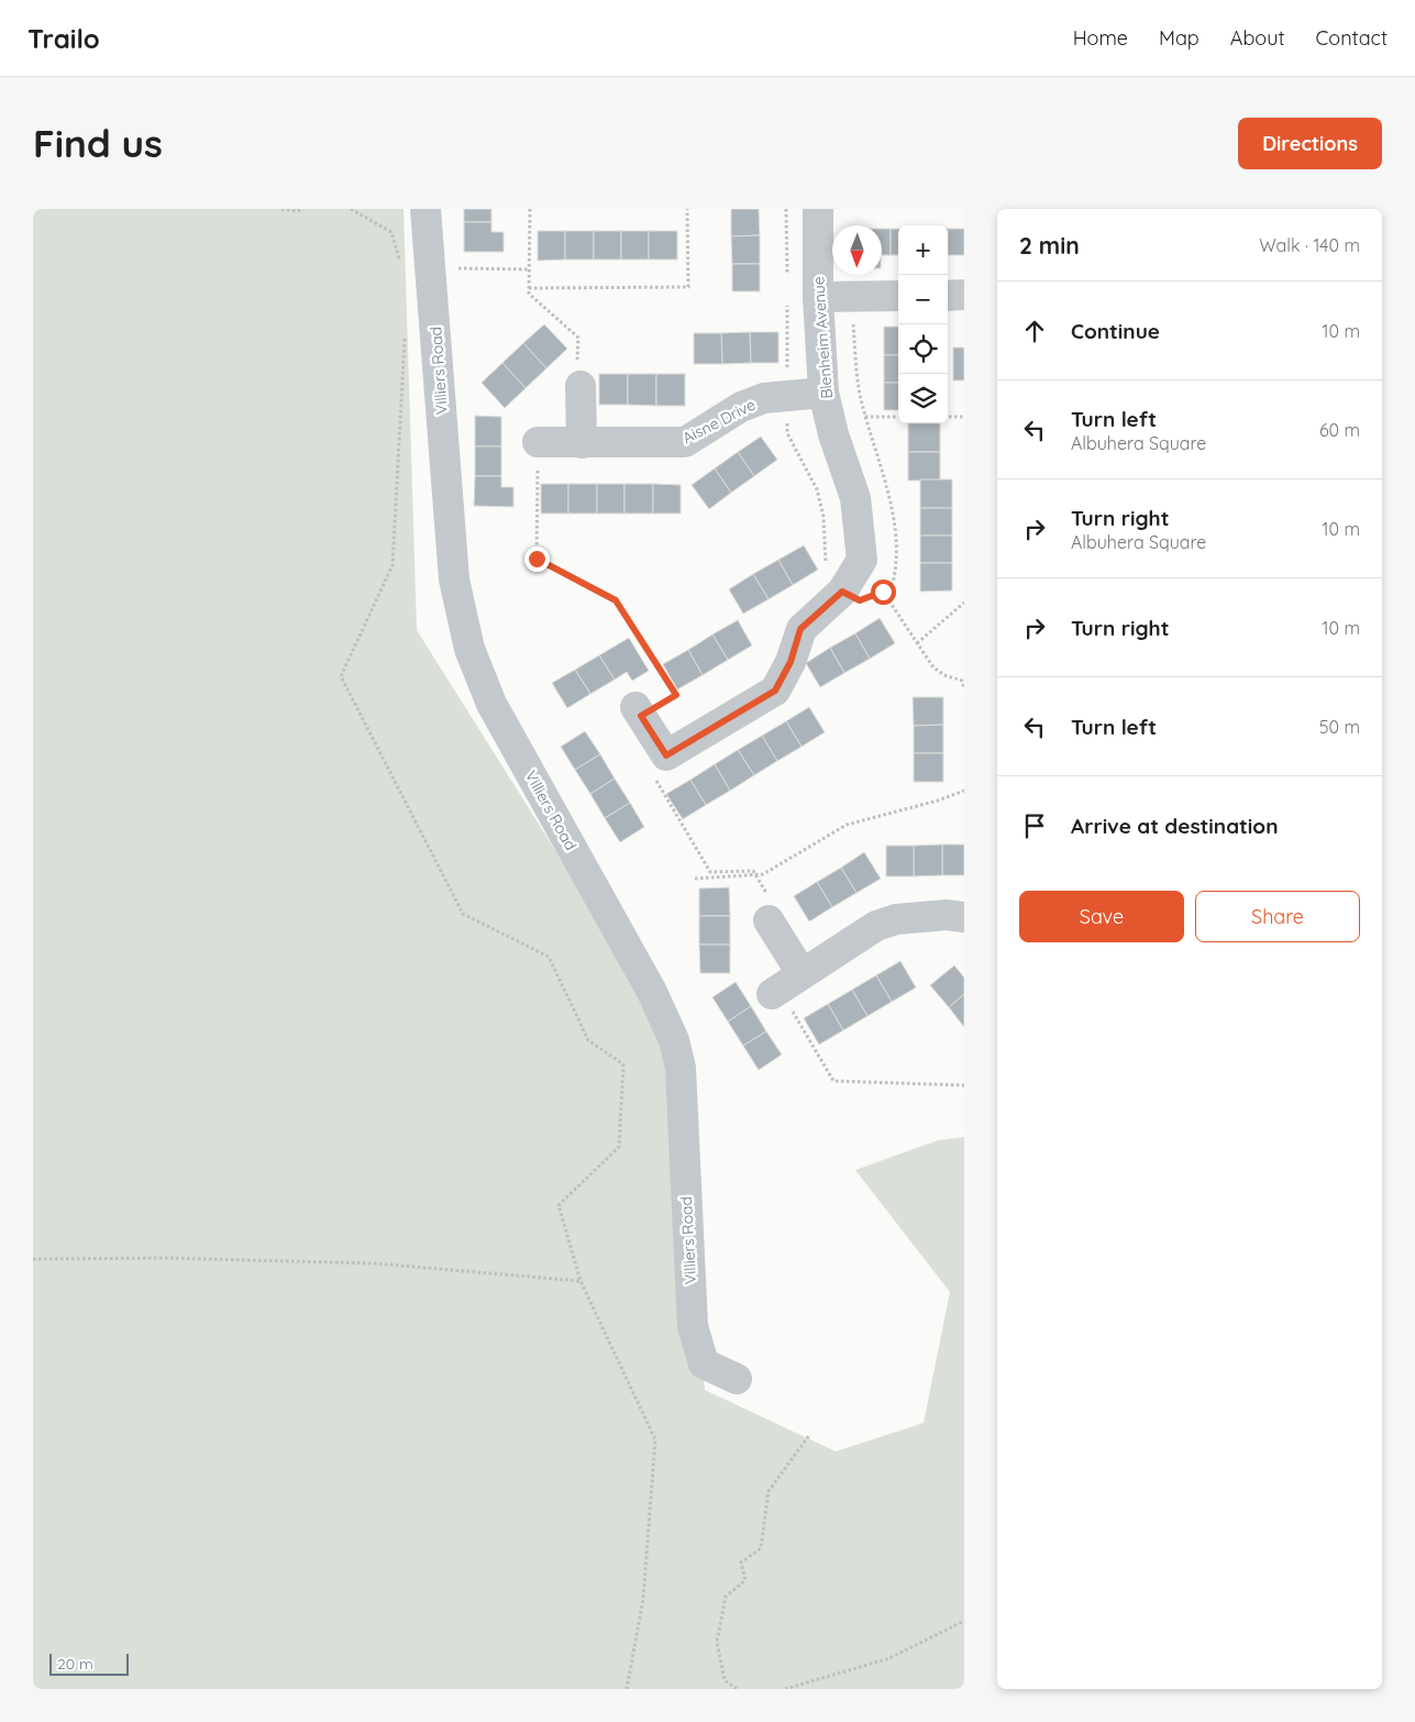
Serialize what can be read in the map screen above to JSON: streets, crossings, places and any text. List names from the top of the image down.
{
  "streets": {
    "street": ["Blenheim Avenue", "Villiers Road", "Aisne Drive"]
  },
  "crossings": [
    ["Blenheim Avenue", "Aisne Drive"]
  ],
  "scale_bar": "20 m",
  "north": "bottom",
  "page": {
    "header": "Trailo",
    "nav": [
      "Home",
      "Map",
      "About",
      "Contact"
    ],
    "buttons": [
      "Directions",
      ["Save", "Share"]
    ],
    "title": "Find us",
    "heading": ["2 min", "Walk · 140 m"],
    "map_buttons": ["+", "−"],
    "list": [
      ["Continue", "10 m"],
      ["Turn left", "Albuhera Square", "60 m"],
      ["Turn right", "Albuhera Square", "10 m"],
      ["Turn right", "10 m"],
      ["Turn left", "50 m"],
      "Arrive at destination"
    ],
    "scale": "20 m"
  }
}
